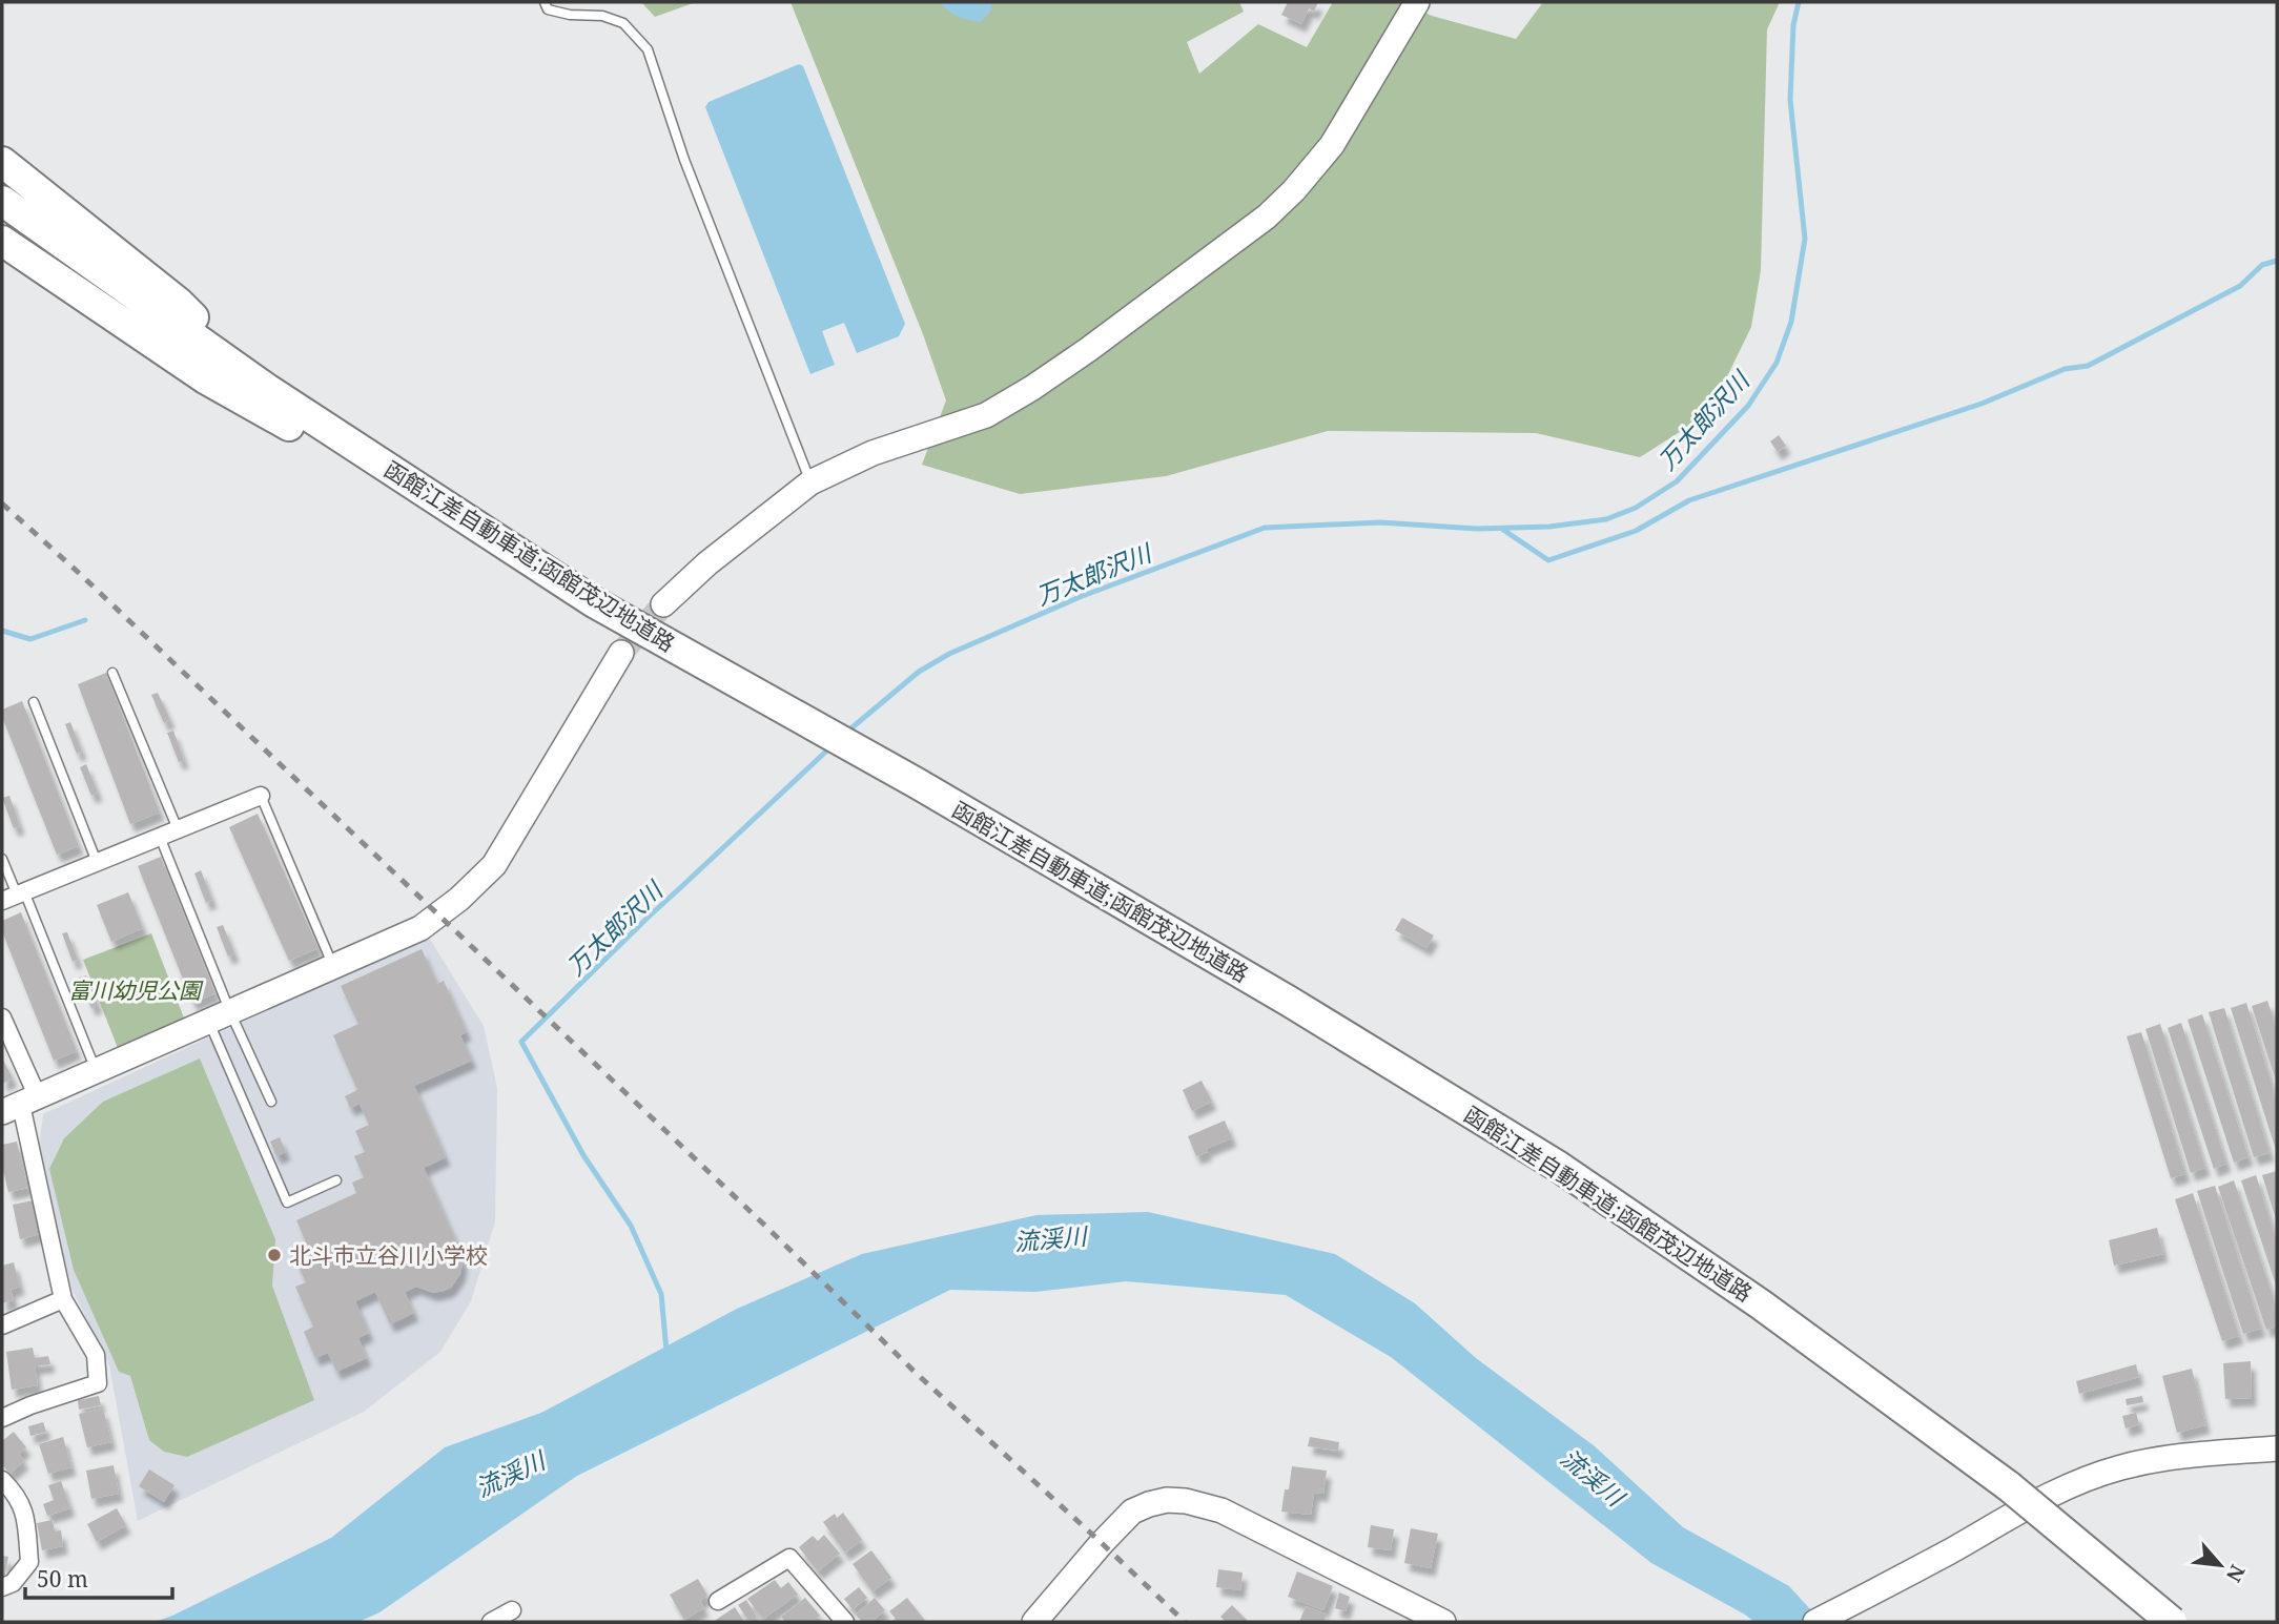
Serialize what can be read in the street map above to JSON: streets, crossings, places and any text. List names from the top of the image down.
{
  "streets": {
    "highway": ["函館江差自動車道;函館茂辺地道路"]
  },
  "water": ["万太郎沢川", "流渓川"],
  "parks": ["富川幼児公園"],
  "places": ["北斗市立谷川小学校"],
  "scale_bar": "50 m",
  "north": "bottom right"
}
